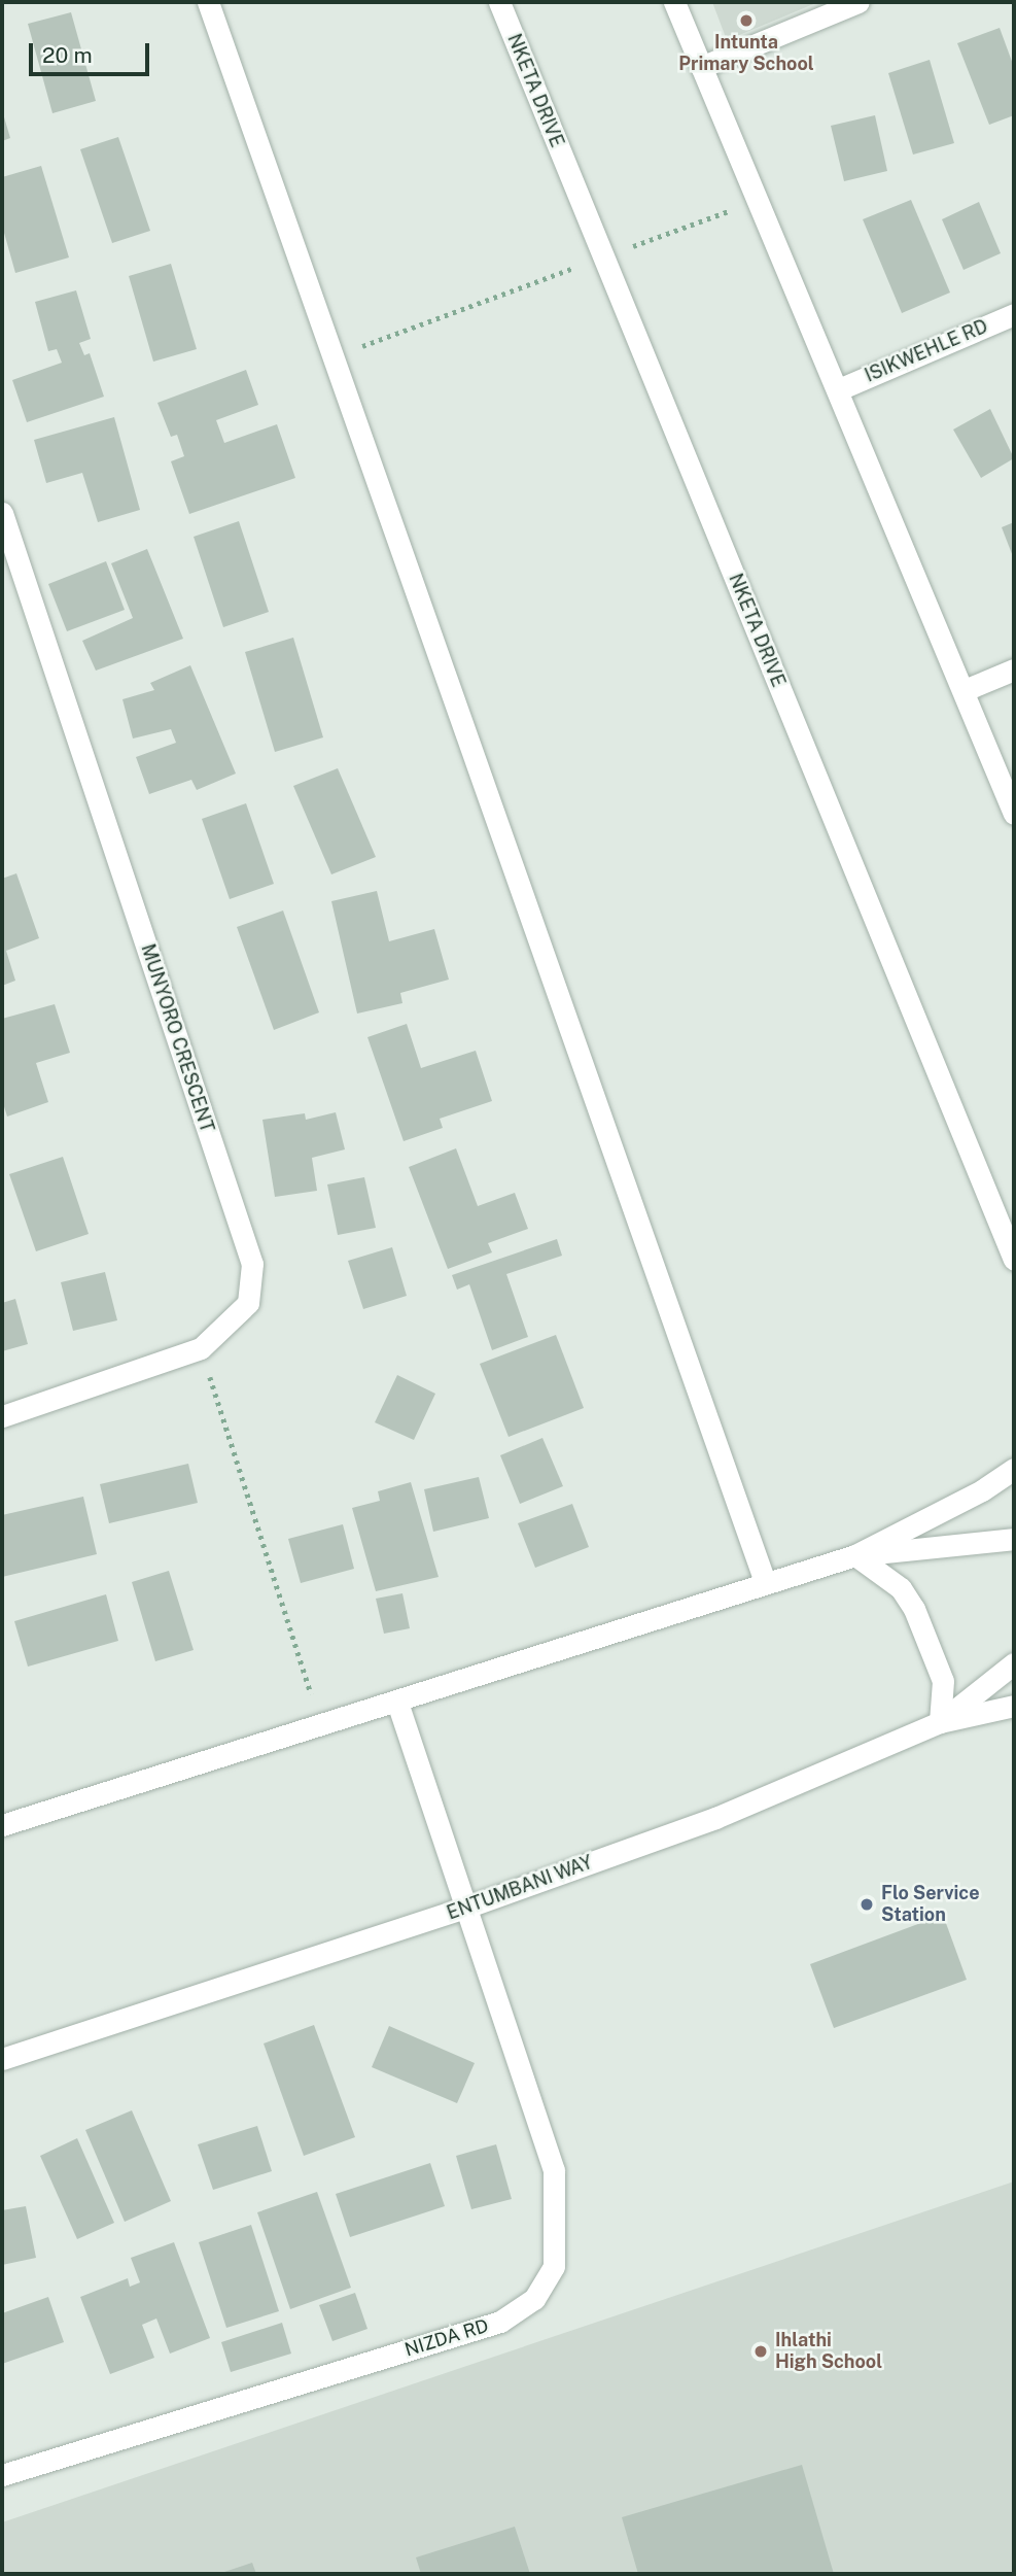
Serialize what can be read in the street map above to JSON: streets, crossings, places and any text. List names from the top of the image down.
{
  "streets": {
    "street": [
      "NKETA DRIVE",
      "ISIKWEHLE RD",
      "MUNYORO CRESCENT",
      "ENTUMBANI WAY",
      "NIZDA RD"
    ]
  },
  "crossings": [
    ["ENTUMBANI WAY", "NIZDA RD"]
  ],
  "places": ["Intunta Primary School", "Flo Service Station", "Ihlathi High School"],
  "scale_bar": "20 m"
}
